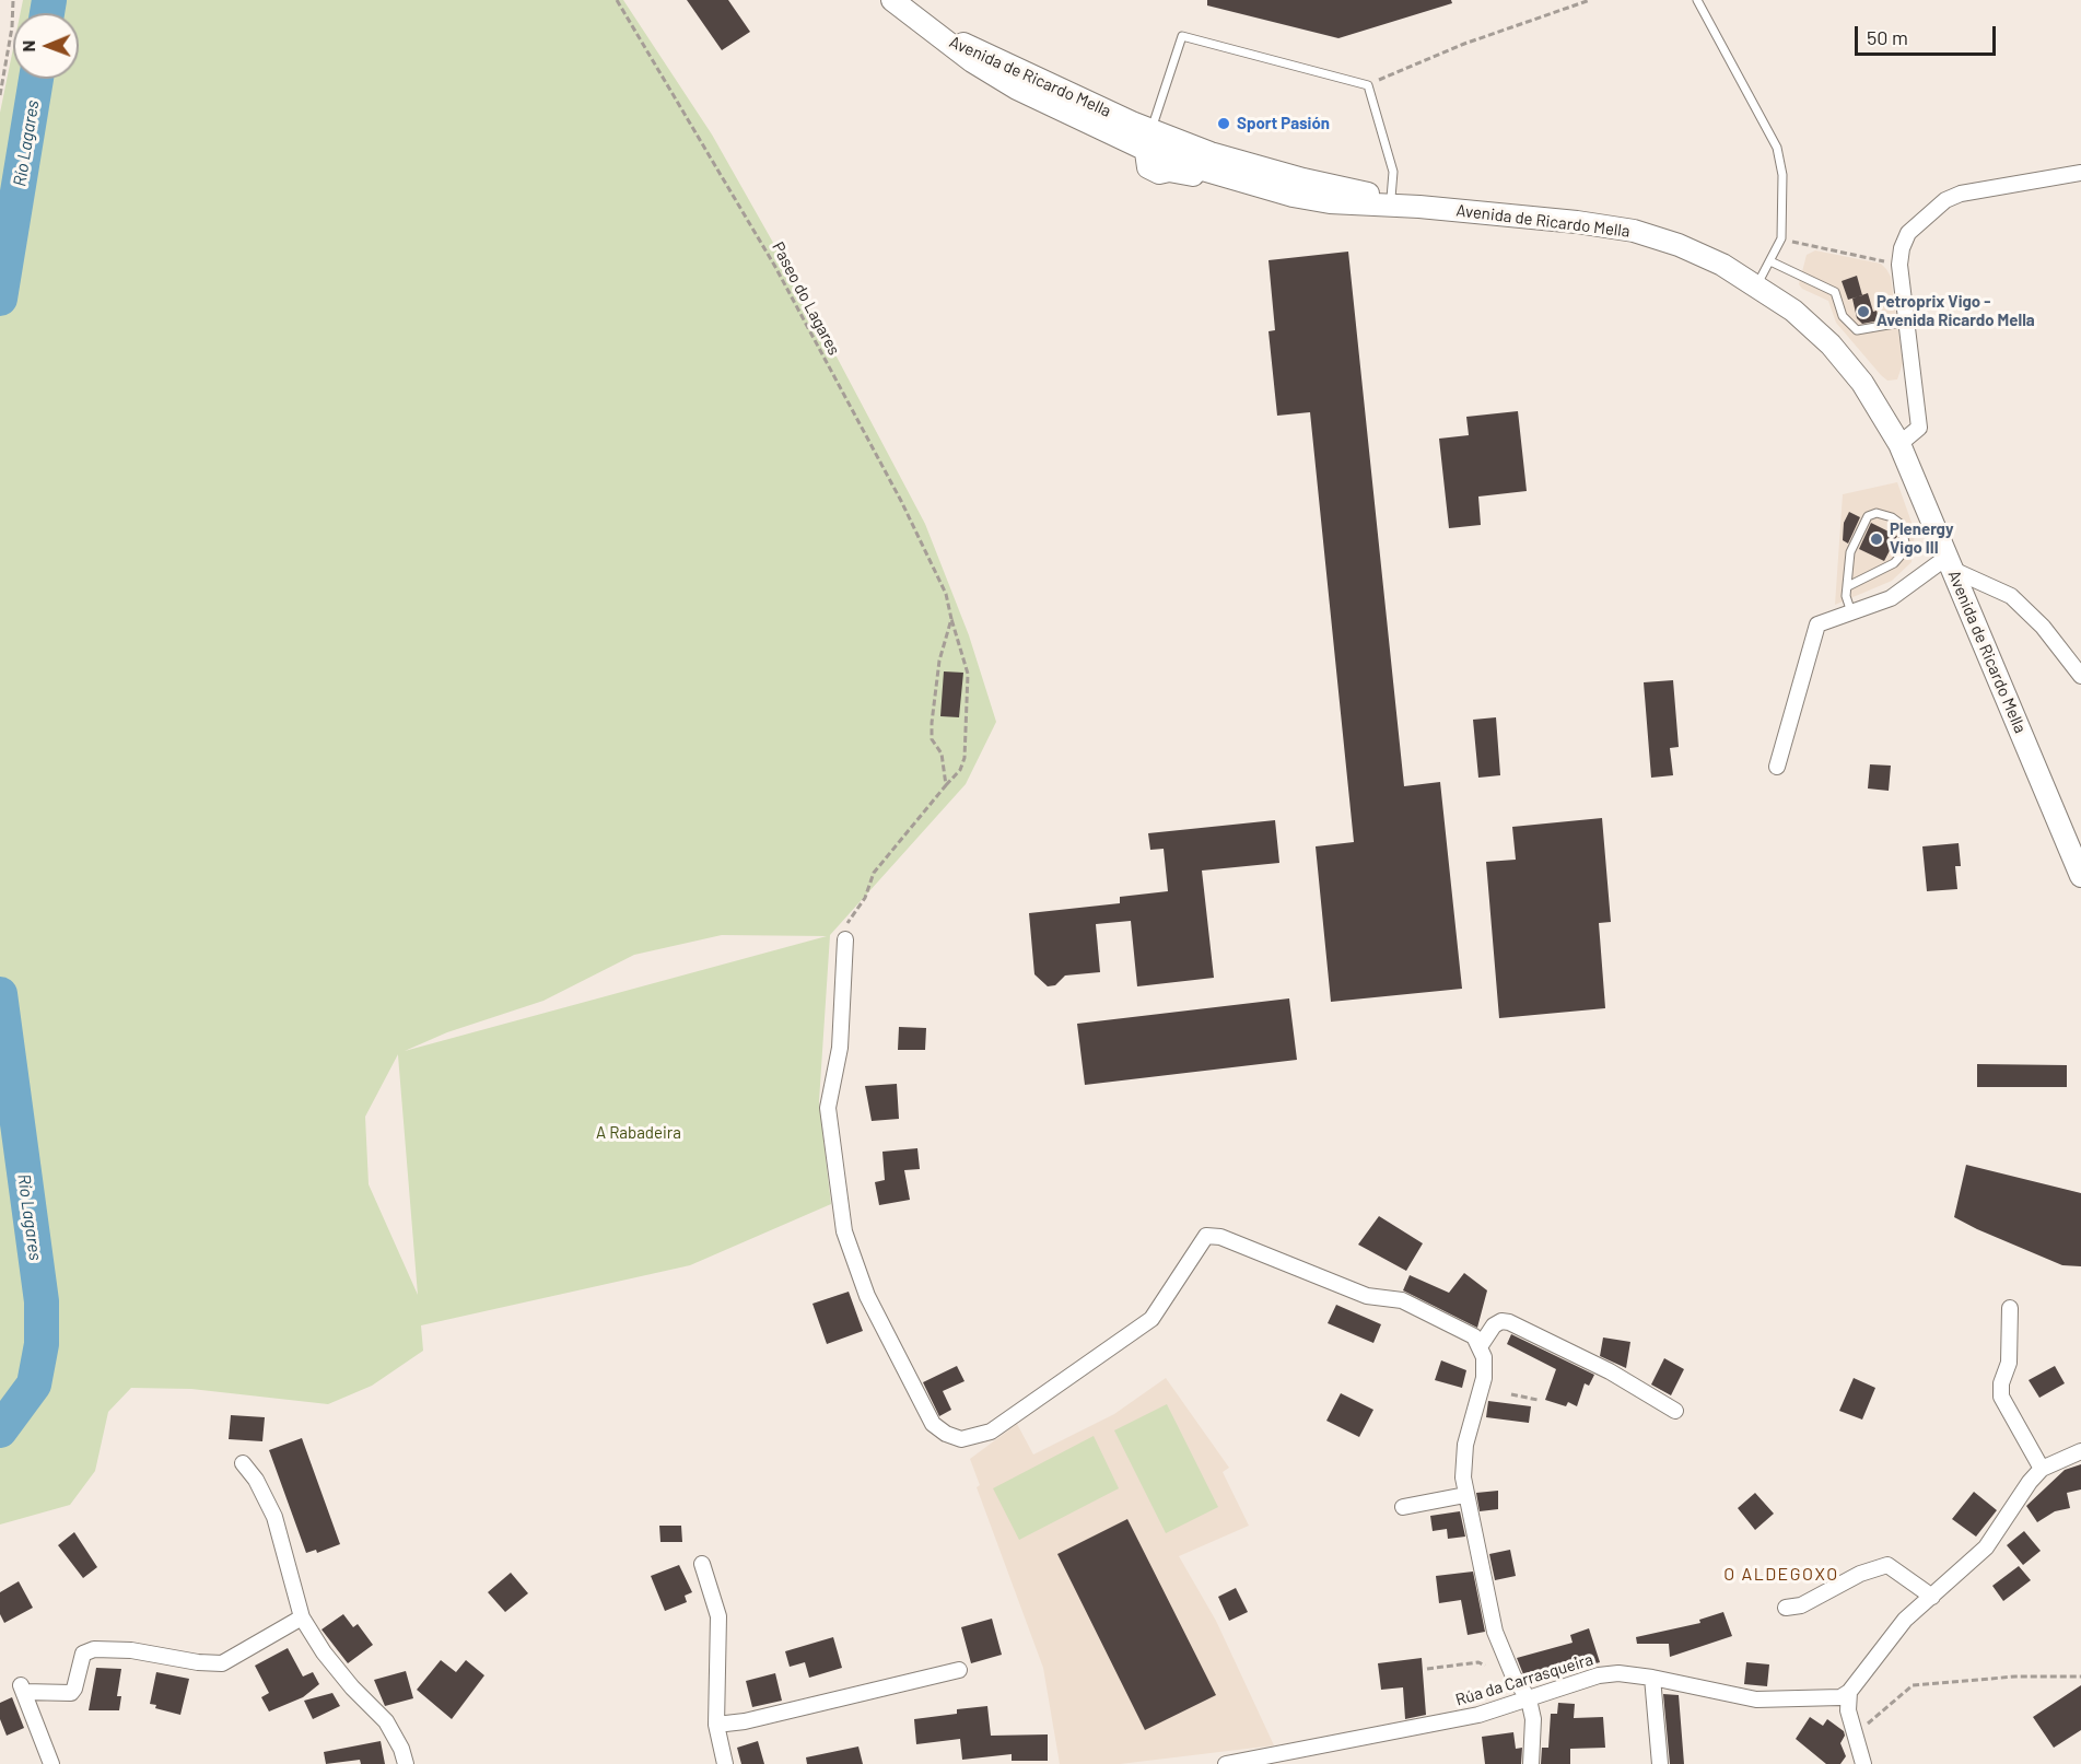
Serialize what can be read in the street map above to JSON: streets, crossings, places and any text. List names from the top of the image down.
{
  "streets": {
    "main road": ["Avenida de Ricardo Mella"],
    "street": ["Rúa da Carrasqueira"],
    "path": ["Paseo do Lagares"]
  },
  "districts": ["O ALDEGOXO"],
  "water": ["Río Lagares"],
  "parks": ["A Rabadeira"],
  "places": ["Sport Pasión", "Petroprix Vigo - Avenida Ricardo Mella", "Plenergy Vigo III"],
  "scale_bar": "50 m",
  "north": "left"
}
